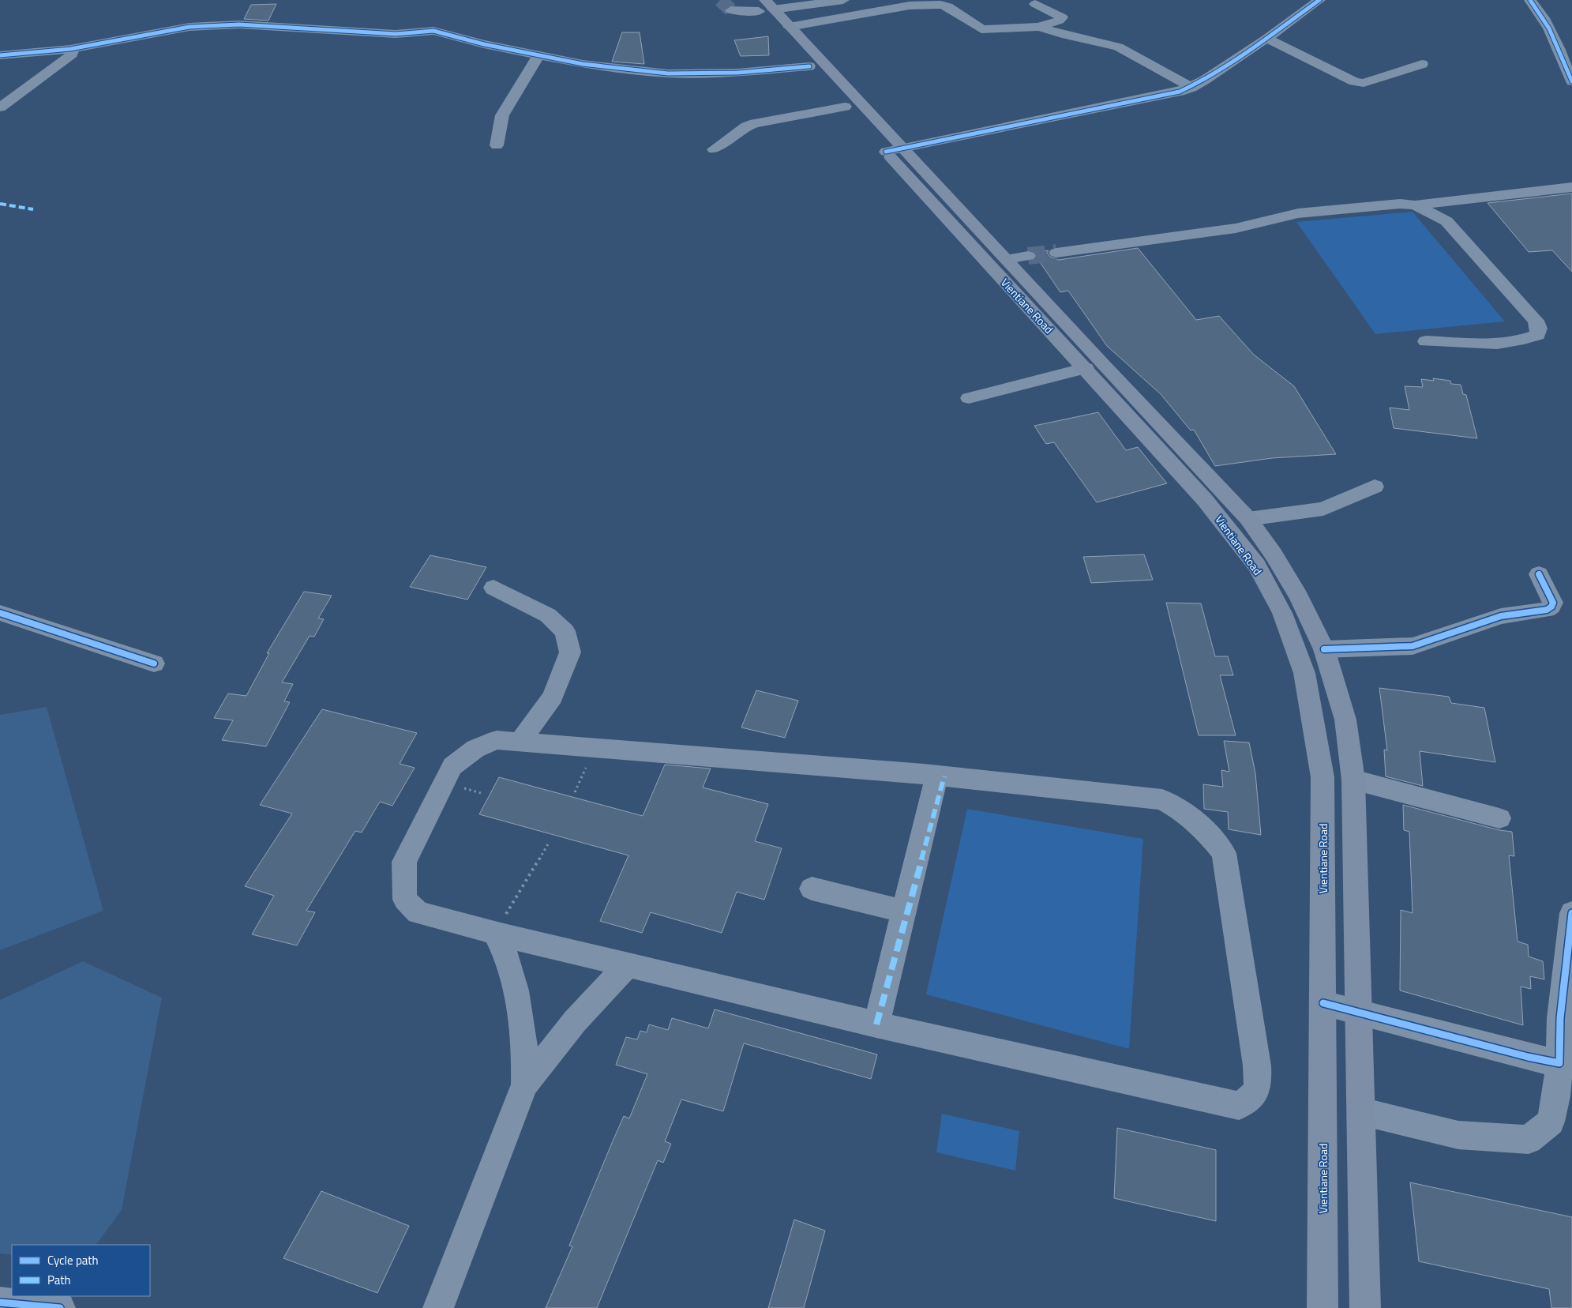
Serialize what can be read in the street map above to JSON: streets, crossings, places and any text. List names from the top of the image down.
{
  "streets": {
    "main road": ["Vientiane Road"]
  },
  "legend": ["Cycle path", "Path"]
}
